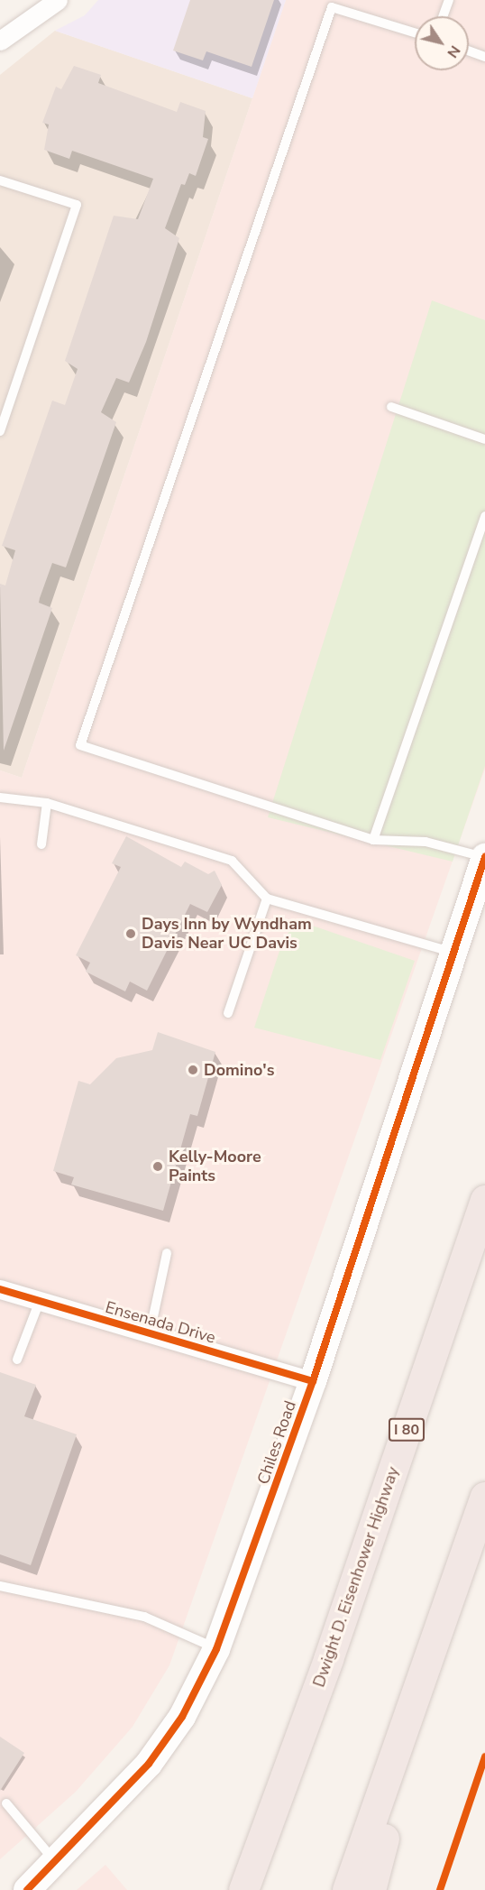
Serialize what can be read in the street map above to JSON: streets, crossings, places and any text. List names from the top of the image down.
{
  "streets": {
    "highway": ["I 80", "Dwight D. Eisenhower Highway"],
    "street": ["Ensenada Drive", "Chiles Road"]
  },
  "crossings": [
    ["Ensenada Drive", "Chiles Road"]
  ],
  "places": ["Days Inn by Wyndham Davis Near UC Davis", "Domino's", "Kelly-Moore Paints"],
  "north": "bottom right"
}
